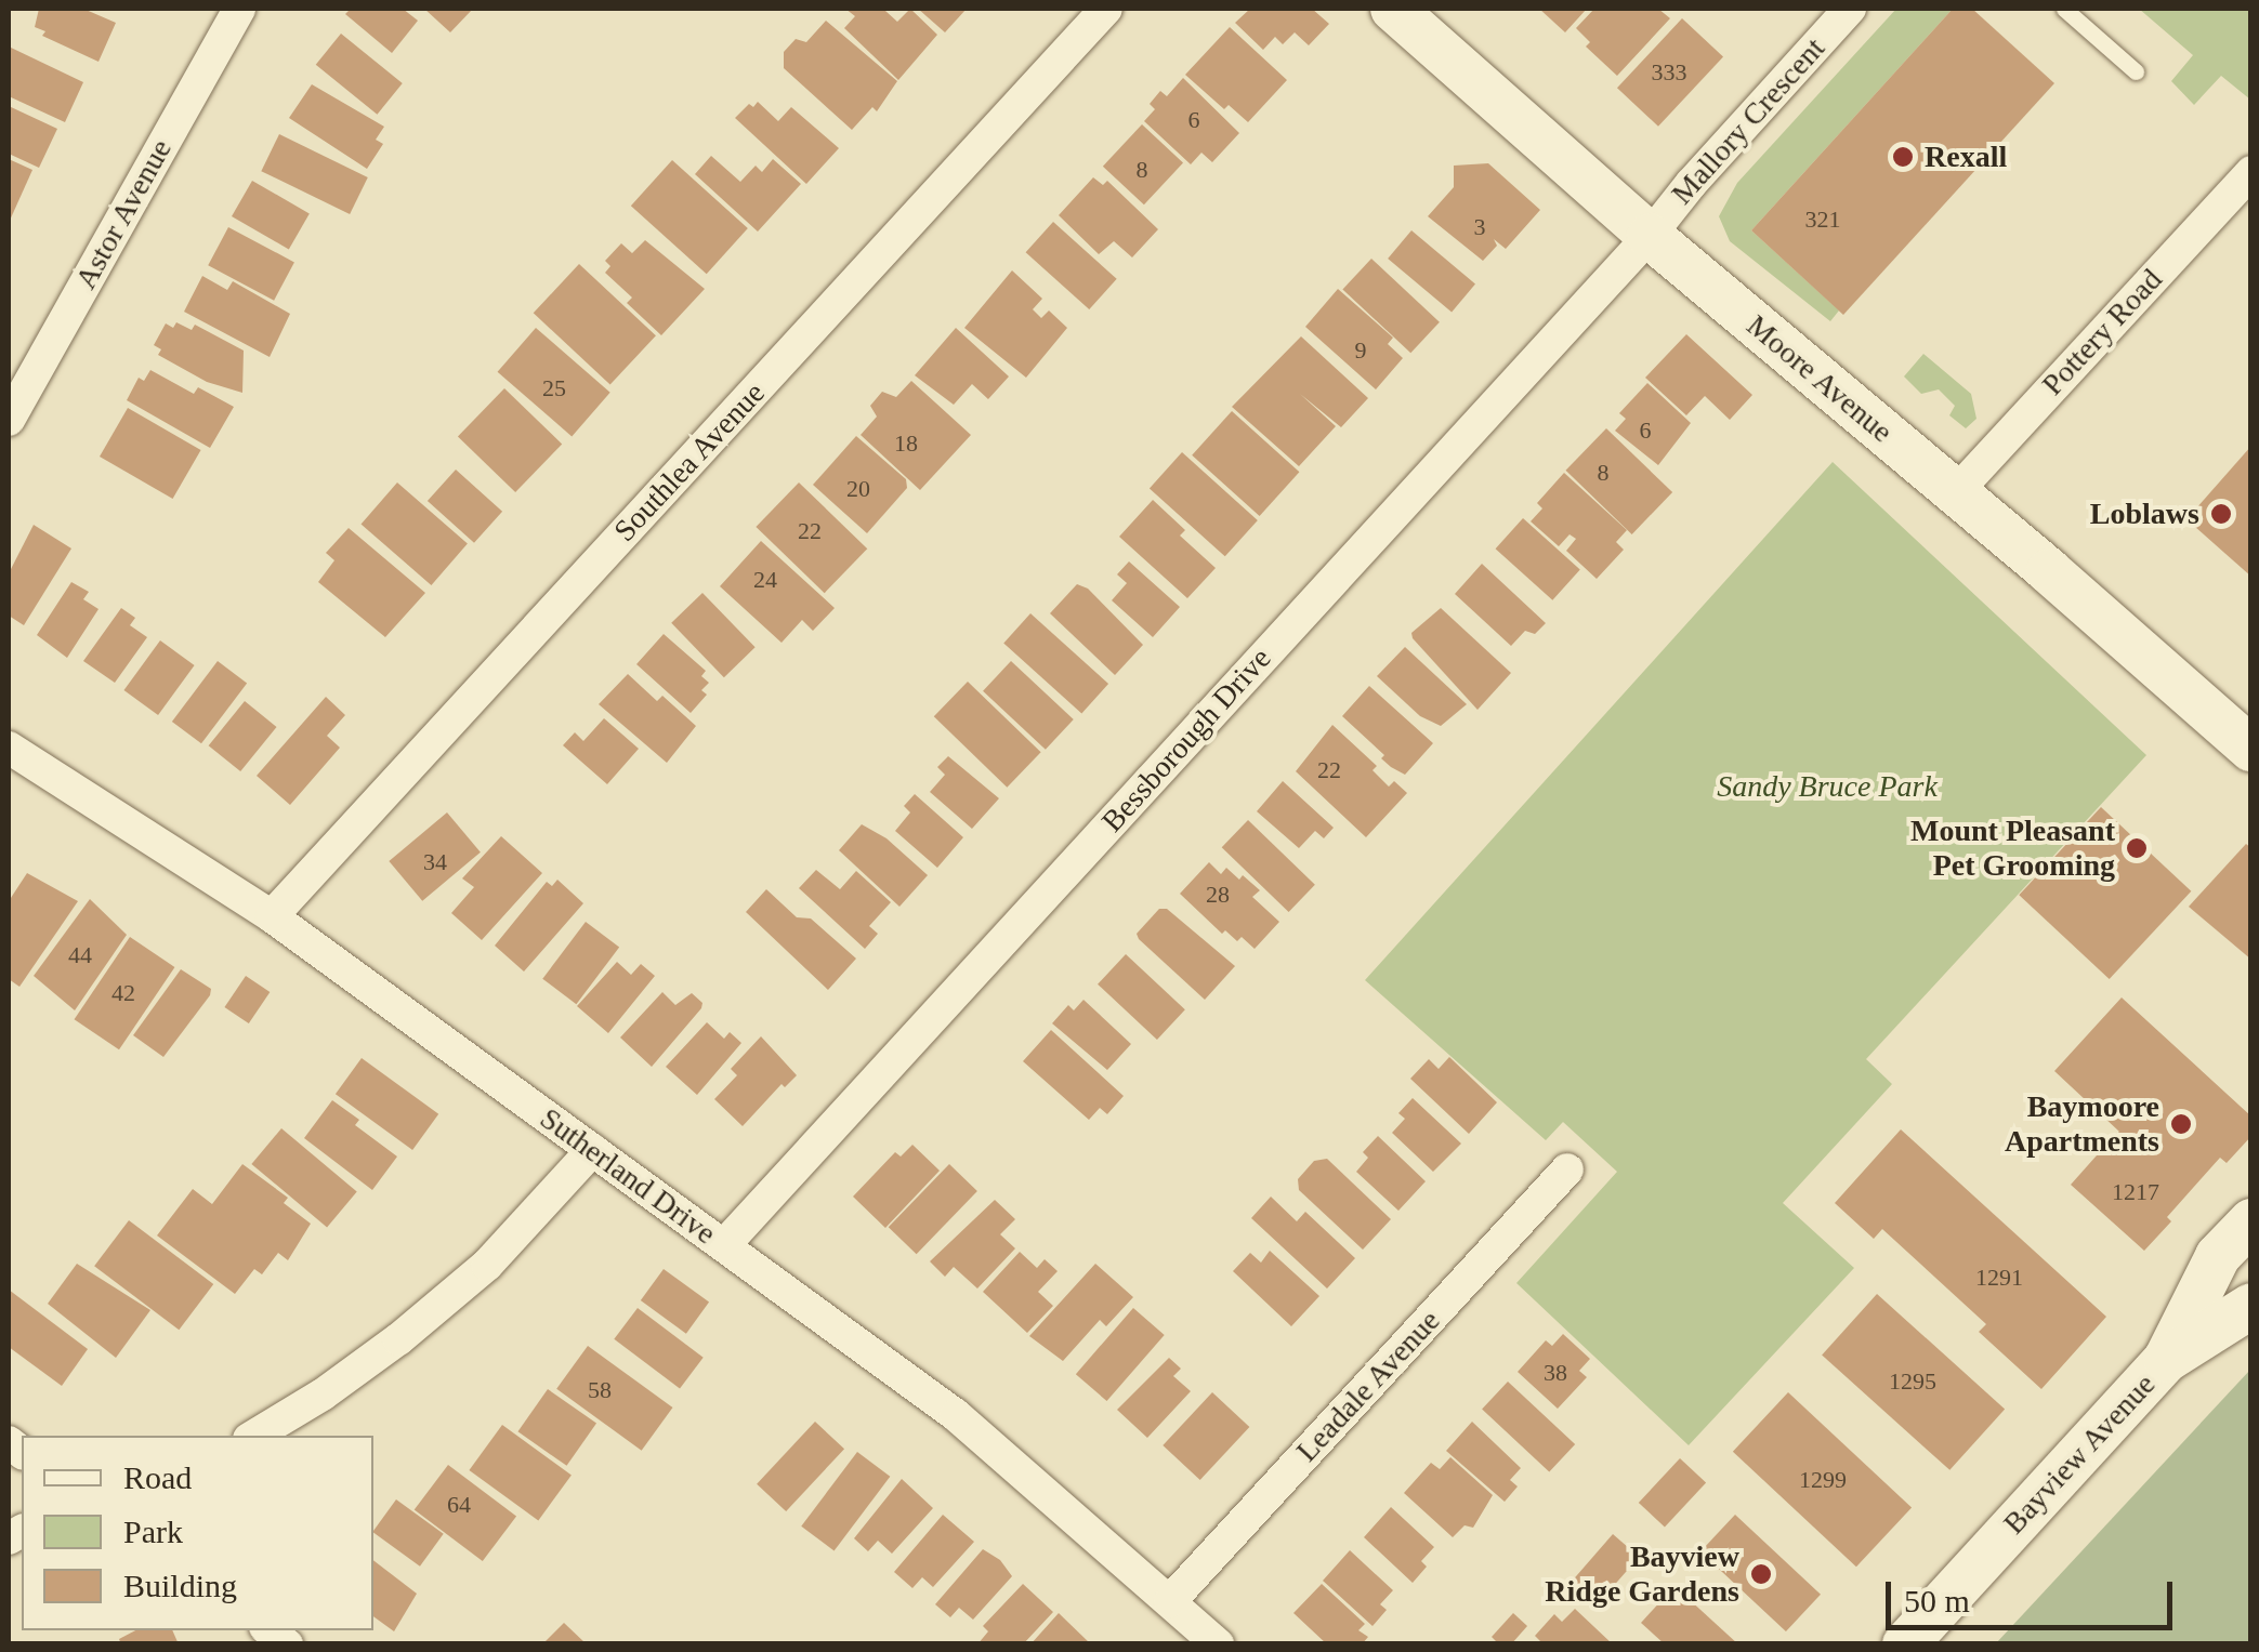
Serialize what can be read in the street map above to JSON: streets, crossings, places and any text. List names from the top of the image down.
{
  "streets": {
    "street": [
      "Mallory Crescent",
      "Astor Avenue",
      "Pottery Road",
      "Moore Avenue",
      "Southlea Avenue",
      "Bessborough Drive",
      "Sutherland Drive",
      "Leadale Avenue",
      "Bayview Avenue"
    ]
  },
  "crossings": [
    ["Mallory Crescent", "Moore Avenue"],
    ["Mallory Crescent", "Bessborough Drive"],
    ["Pottery Road", "Moore Avenue"],
    ["Moore Avenue", "Bessborough Drive"],
    ["Southlea Avenue", "Sutherland Drive"],
    ["Bessborough Drive", "Sutherland Drive"],
    ["Sutherland Drive", "Leadale Avenue"]
  ],
  "parks": ["Sandy Bruce Park"],
  "places": [
    "Rexall",
    "Loblaws",
    "Mount Pleasant Pet Grooming",
    "Baymoore Apartments",
    "Bayview Ridge Gardens"
  ],
  "house_numbers": [
    "333",
    "6",
    "8",
    "321",
    "3",
    "9",
    "25",
    "6",
    "18",
    "8",
    "20",
    "22",
    "24",
    "22",
    "34",
    "28",
    "44",
    "42",
    "1217",
    "1291",
    "38",
    "1295",
    "58",
    "1299",
    "64"
  ],
  "legend": ["Road", "Park", "Building"],
  "scale_bar": "50 m"
}
